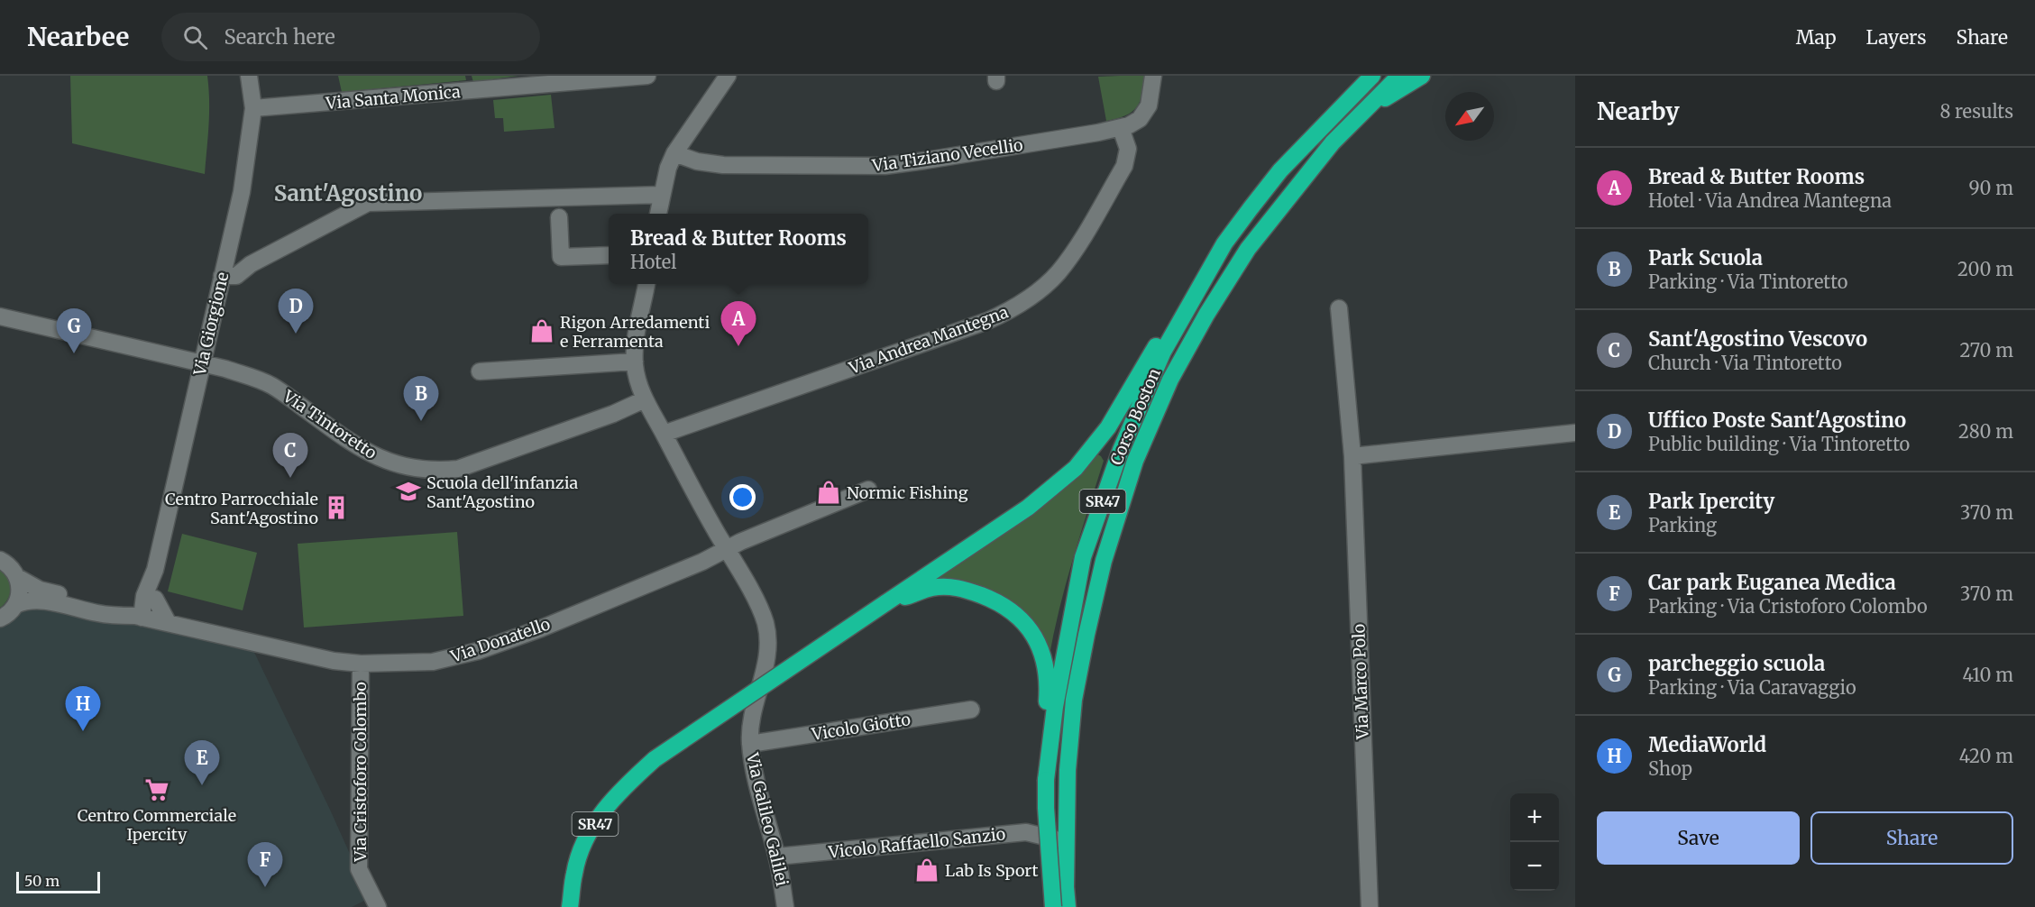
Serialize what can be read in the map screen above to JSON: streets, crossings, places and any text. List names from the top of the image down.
{
  "streets": {
    "highway": ["Corso Boston", "SR47"],
    "street": [
      "Via Santa Monica",
      "Via Tiziano Vecellio",
      "Via Giorgione",
      "Via Andrea Mantegna",
      "Via Tintoretto",
      "Via Donatello",
      "Via Marco Polo",
      "Vicolo Giotto",
      "Via Cristoforo Colombo",
      "Via Galileo Galilei",
      "Vicolo Raffaello Sanzio"
    ]
  },
  "crossings": [
    ["Via Santa Monica", "Via Giorgione"],
    ["Via Tiziano Vecellio", "Via Andrea Mantegna"],
    ["Via Giorgione", "Via Tintoretto"],
    ["Via Giorgione", "Via Donatello"],
    ["Via Andrea Mantegna", "Via Galileo Galilei"],
    ["Corso Boston", "SR47"],
    ["Via Tintoretto", "Via Galileo Galilei"],
    ["Via Donatello", "Via Cristoforo Colombo"],
    ["Via Donatello", "Via Galileo Galilei"],
    ["Vicolo Giotto", "Via Galileo Galilei"],
    ["Via Galileo Galilei", "Vicolo Raffaello Sanzio"]
  ],
  "districts": ["Sant'Agostino"],
  "places": {
    "shop": ["Rigon Arredamenti e Ferramenta", "Normic Fishing", "Lab Is Sport"],
    "school or university": ["Scuola dell'infanzia Sant'Agostino"],
    "building": ["Centro Parrocchiale Sant'Agostino"],
    "supermarket": ["Centro Commerciale Ipercity"]
  },
  "scale_bar": "50 m",
  "north": "bottom left",
  "page": {
    "header": "Nearbee",
    "search": "Search here",
    "nav": ["Map", "Layers", "Share"],
    "heading": ["Nearby", "8 results"],
    "list": [
      {
        "mark": "A",
        "name": "Bread & Butter Rooms",
        "note": "Hotel · Via Andrea Mantegna",
        "value": "90 m"
      },
      {
        "mark": "B",
        "name": "Park Scuola",
        "note": "Parking · Via Tintoretto",
        "value": "200 m"
      },
      {
        "mark": "C",
        "name": "Sant'Agostino Vescovo",
        "note": "Church · Via Tintoretto",
        "value": "270 m"
      },
      {
        "mark": "D",
        "name": "Uffico Poste Sant'Agostino",
        "note": "Public building · Via Tintoretto",
        "value": "280 m"
      },
      {
        "mark": "E",
        "name": "Park Ipercity",
        "note": "Parking",
        "value": "370 m"
      },
      {
        "mark": "F",
        "name": "Car park Euganea Medica",
        "note": "Parking · Via Cristoforo Colombo",
        "value": "370 m"
      },
      {
        "mark": "G",
        "name": "parcheggio scuola",
        "note": "Parking · Via Caravaggio",
        "value": "410 m"
      },
      {
        "mark": "H",
        "name": "MediaWorld",
        "note": "Shop",
        "value": "420 m"
      }
    ],
    "popup": ["Bread & Butter Rooms", "Hotel"],
    "pins": [
      "D",
      "A",
      "G",
      "B",
      "C",
      "H",
      "E",
      "F"
    ],
    "map_buttons": ["+", "−"],
    "buttons": ["Save", "Share"],
    "scale": "50 m"
  }
}
